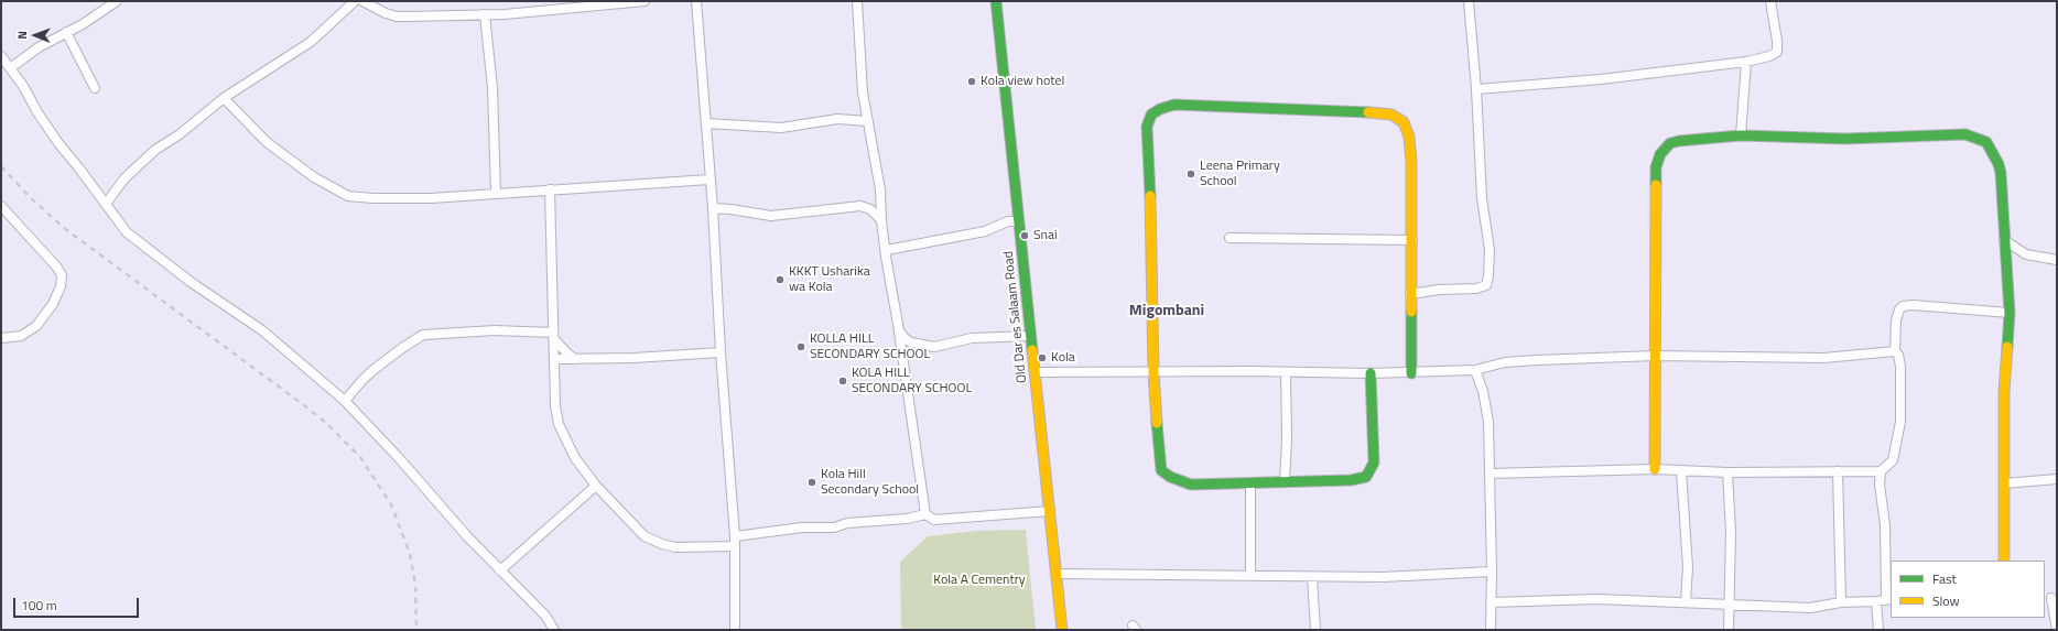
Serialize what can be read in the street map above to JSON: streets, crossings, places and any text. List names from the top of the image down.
{
  "streets": {
    "street": ["Old Dar es Salaam Road"]
  },
  "districts": ["Migombani"],
  "parks": ["Kola A Cementry"],
  "places": [
    "Kola view hotel",
    "Leena Primary School",
    "Snai",
    "KKKT Usharika wa Kola",
    "KOLLA HILL SECONDARY SCHOOL",
    "Kola",
    "KOLA HILL SECONDARY SCHOOL",
    "Kola Hill Secondary School"
  ],
  "legend": ["Fast", "Slow"],
  "scale_bar": "100 m",
  "north": "left"
}
